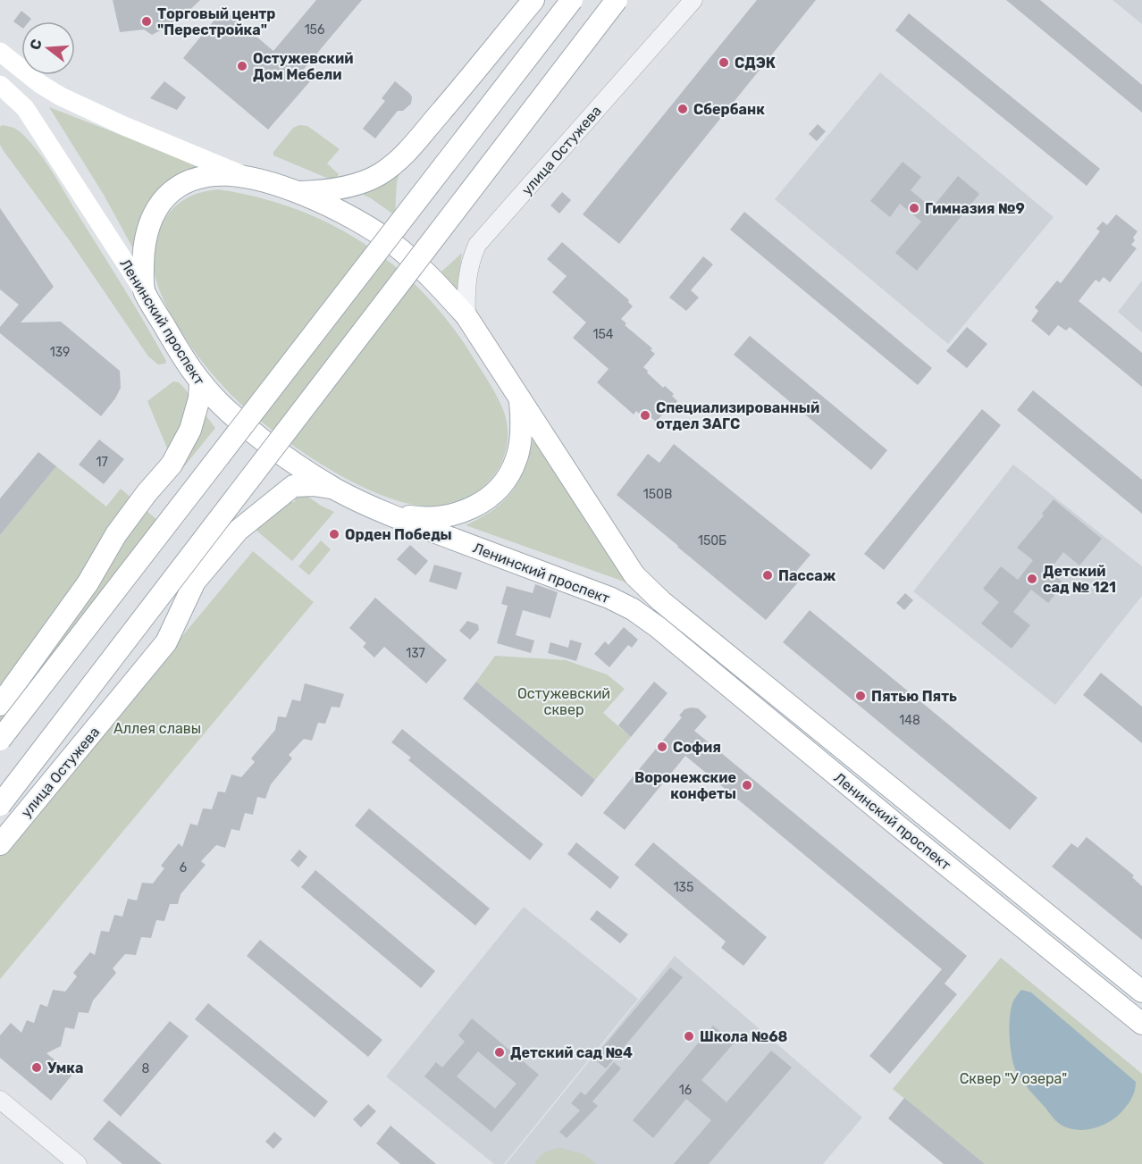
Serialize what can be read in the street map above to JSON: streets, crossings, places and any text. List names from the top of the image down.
{
  "streets": {
    "main road": ["улица Остужева", "Ленинский проспект"]
  },
  "crossings": [
    ["улица Остужева", "Ленинский проспект"]
  ],
  "parks": ["Остужевский сквер", "Аллея славы", "Сквер \"У озера\""],
  "places": [
    "Торговый центр \"Перестройка\"",
    "СДЭК",
    "Остужевский Дом Мебели",
    "Сбербанк",
    "Гимназия №9",
    "Специализированный отдел ЗАГС",
    "Орден Победы",
    "Пассаж",
    "Детский сад № 121",
    "Пятью Пять",
    "София",
    "Воронежские конфеты",
    "Школа №68",
    "Детский сад №4",
    "Умка"
  ],
  "house_numbers": [
    "156",
    "154",
    "139",
    "17",
    "150В",
    "150Б",
    "137",
    "148",
    "6",
    "135",
    "8",
    "16"
  ],
  "north": "left"
}
